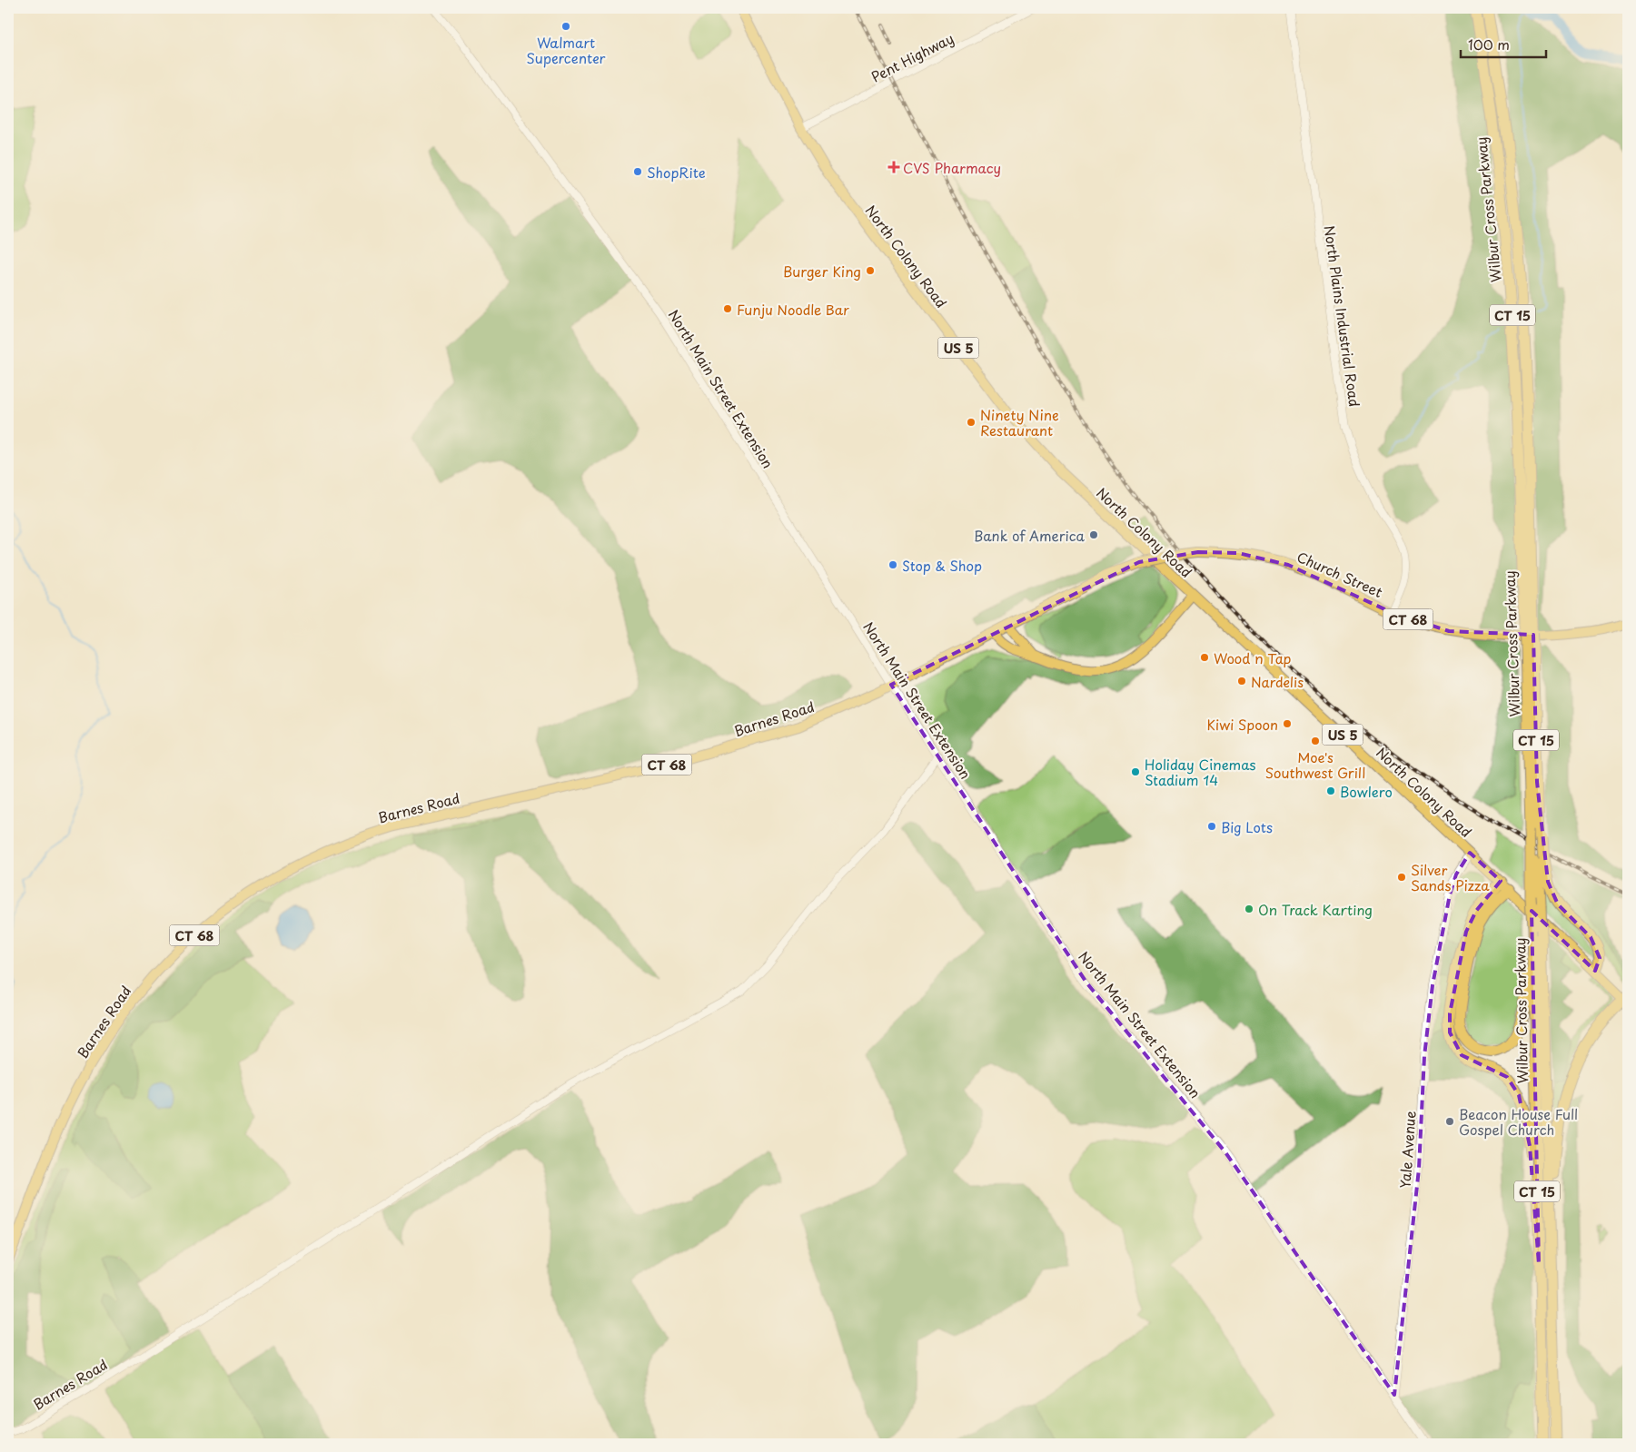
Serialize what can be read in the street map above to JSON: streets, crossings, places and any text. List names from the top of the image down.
{
  "streets": {
    "highway": ["Wilbur Cross Parkway", "CT 15"],
    "main road": [
      "North Colony Road",
      "US 5",
      "Church Street",
      "CT 68",
      "Barnes Road"
    ],
    "street": [
      "Pent Highway",
      "North Plains Industrial Road",
      "North Main Street Extension",
      "Yale Avenue"
    ]
  },
  "crossings": [
    ["Pent Highway", "North Colony Road"],
    ["North Colony Road", "Yale Avenue"],
    ["North Plains Industrial Road", "Church Street"],
    ["North Main Street Extension", "Barnes Road"],
    ["North Main Street Extension", "Yale Avenue"],
    ["Church Street", "Barnes Road"]
  ],
  "places": {
    "other": [
      "Walmart Supercenter",
      "ShopRite",
      "Burger King",
      "Funju Noodle Bar",
      "Ninety Nine Restaurant",
      "Bank of America",
      "Stop & Shop",
      "Wood n Tap",
      "Nardelis",
      "Kiwi Spoon",
      "Moe's Southwest Grill",
      "Holiday Cinemas Stadium 14",
      "Bowlero",
      "Big Lots",
      "Silver Sands Pizza",
      "On Track Karting",
      "Beacon House Full Gospel Church"
    ],
    "health": ["CVS Pharmacy"]
  },
  "scale_bar": "100 m"
}
